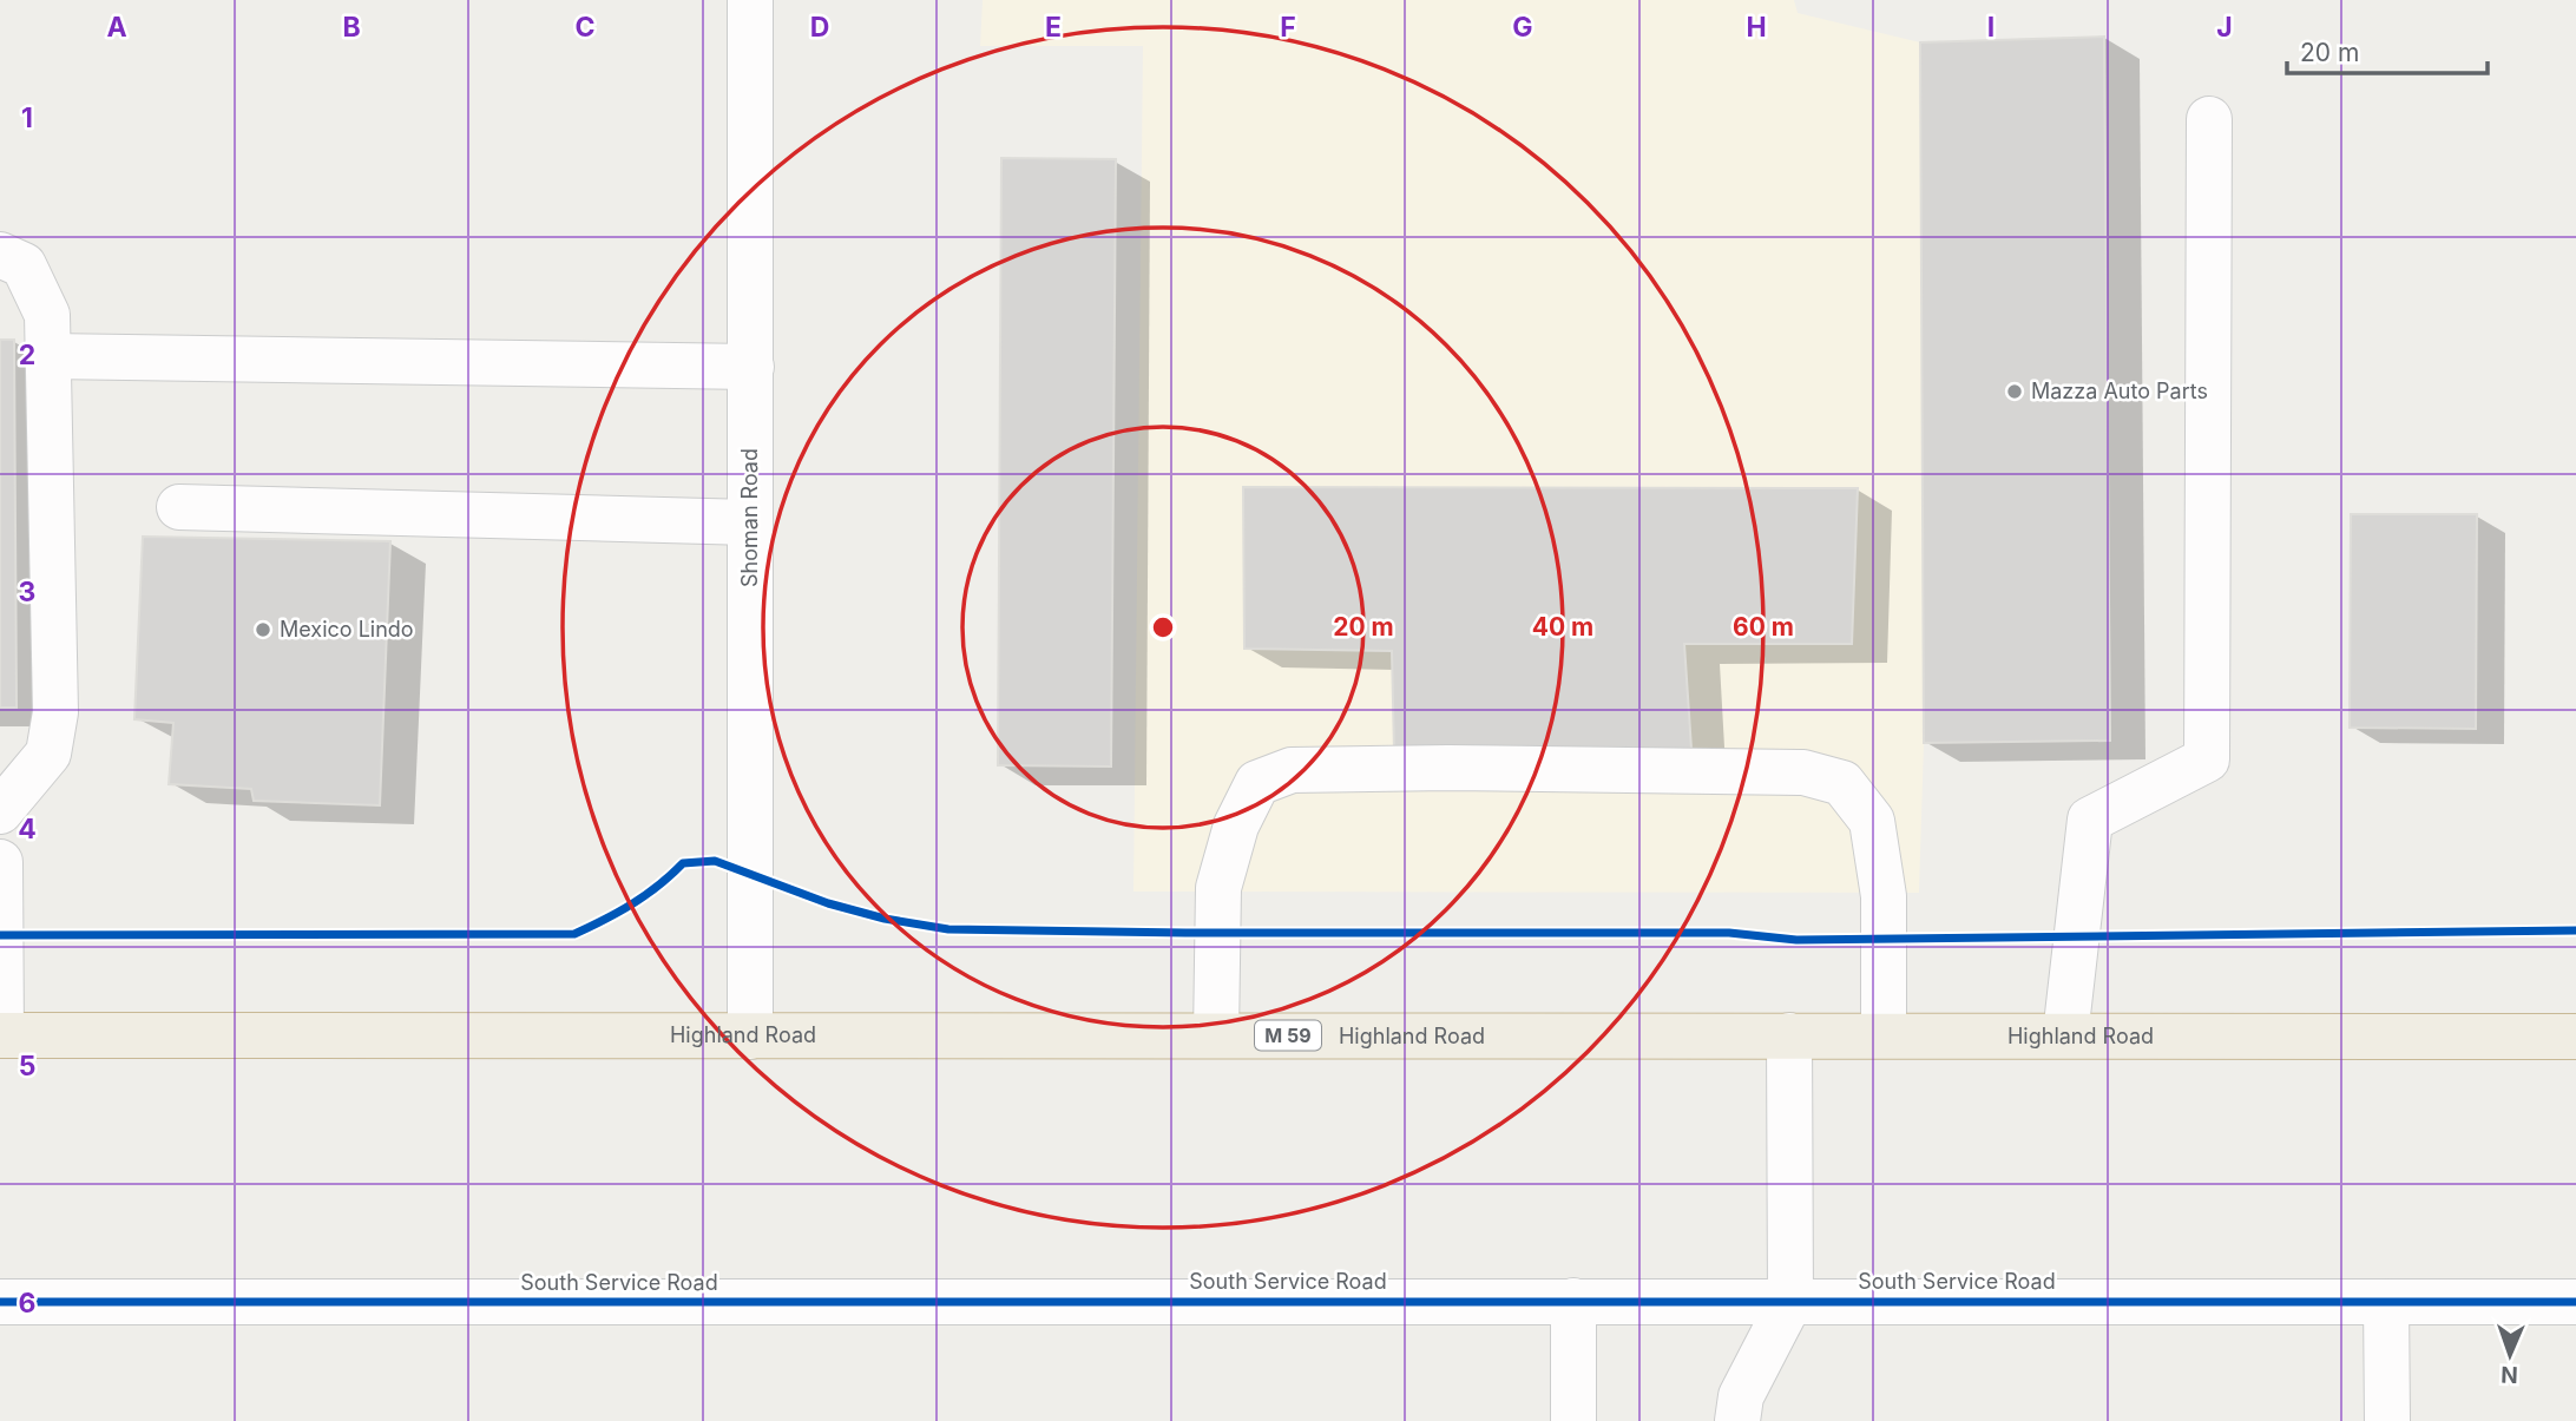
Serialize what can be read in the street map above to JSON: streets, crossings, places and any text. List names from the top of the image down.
{
  "streets": {
    "highway": ["M 59", "Highland Road"],
    "street": ["Shoman Road", "South Service Road"]
  },
  "crossings": [
    ["Shoman Road", "Highland Road"]
  ],
  "places": ["Mazza Auto Parts", "Mexico Lindo"],
  "scale_bar": "20 m",
  "north": "bottom",
  "grid": {
    "columns": [
      "A",
      "B",
      "C",
      "D",
      "E",
      "F",
      "G",
      "H",
      "I",
      "J"
    ],
    "rows": [
      "1",
      "2",
      "3",
      "4",
      "5",
      "6"
    ]
  },
  "rings": ["20 m", "40 m", "60 m"]
}
